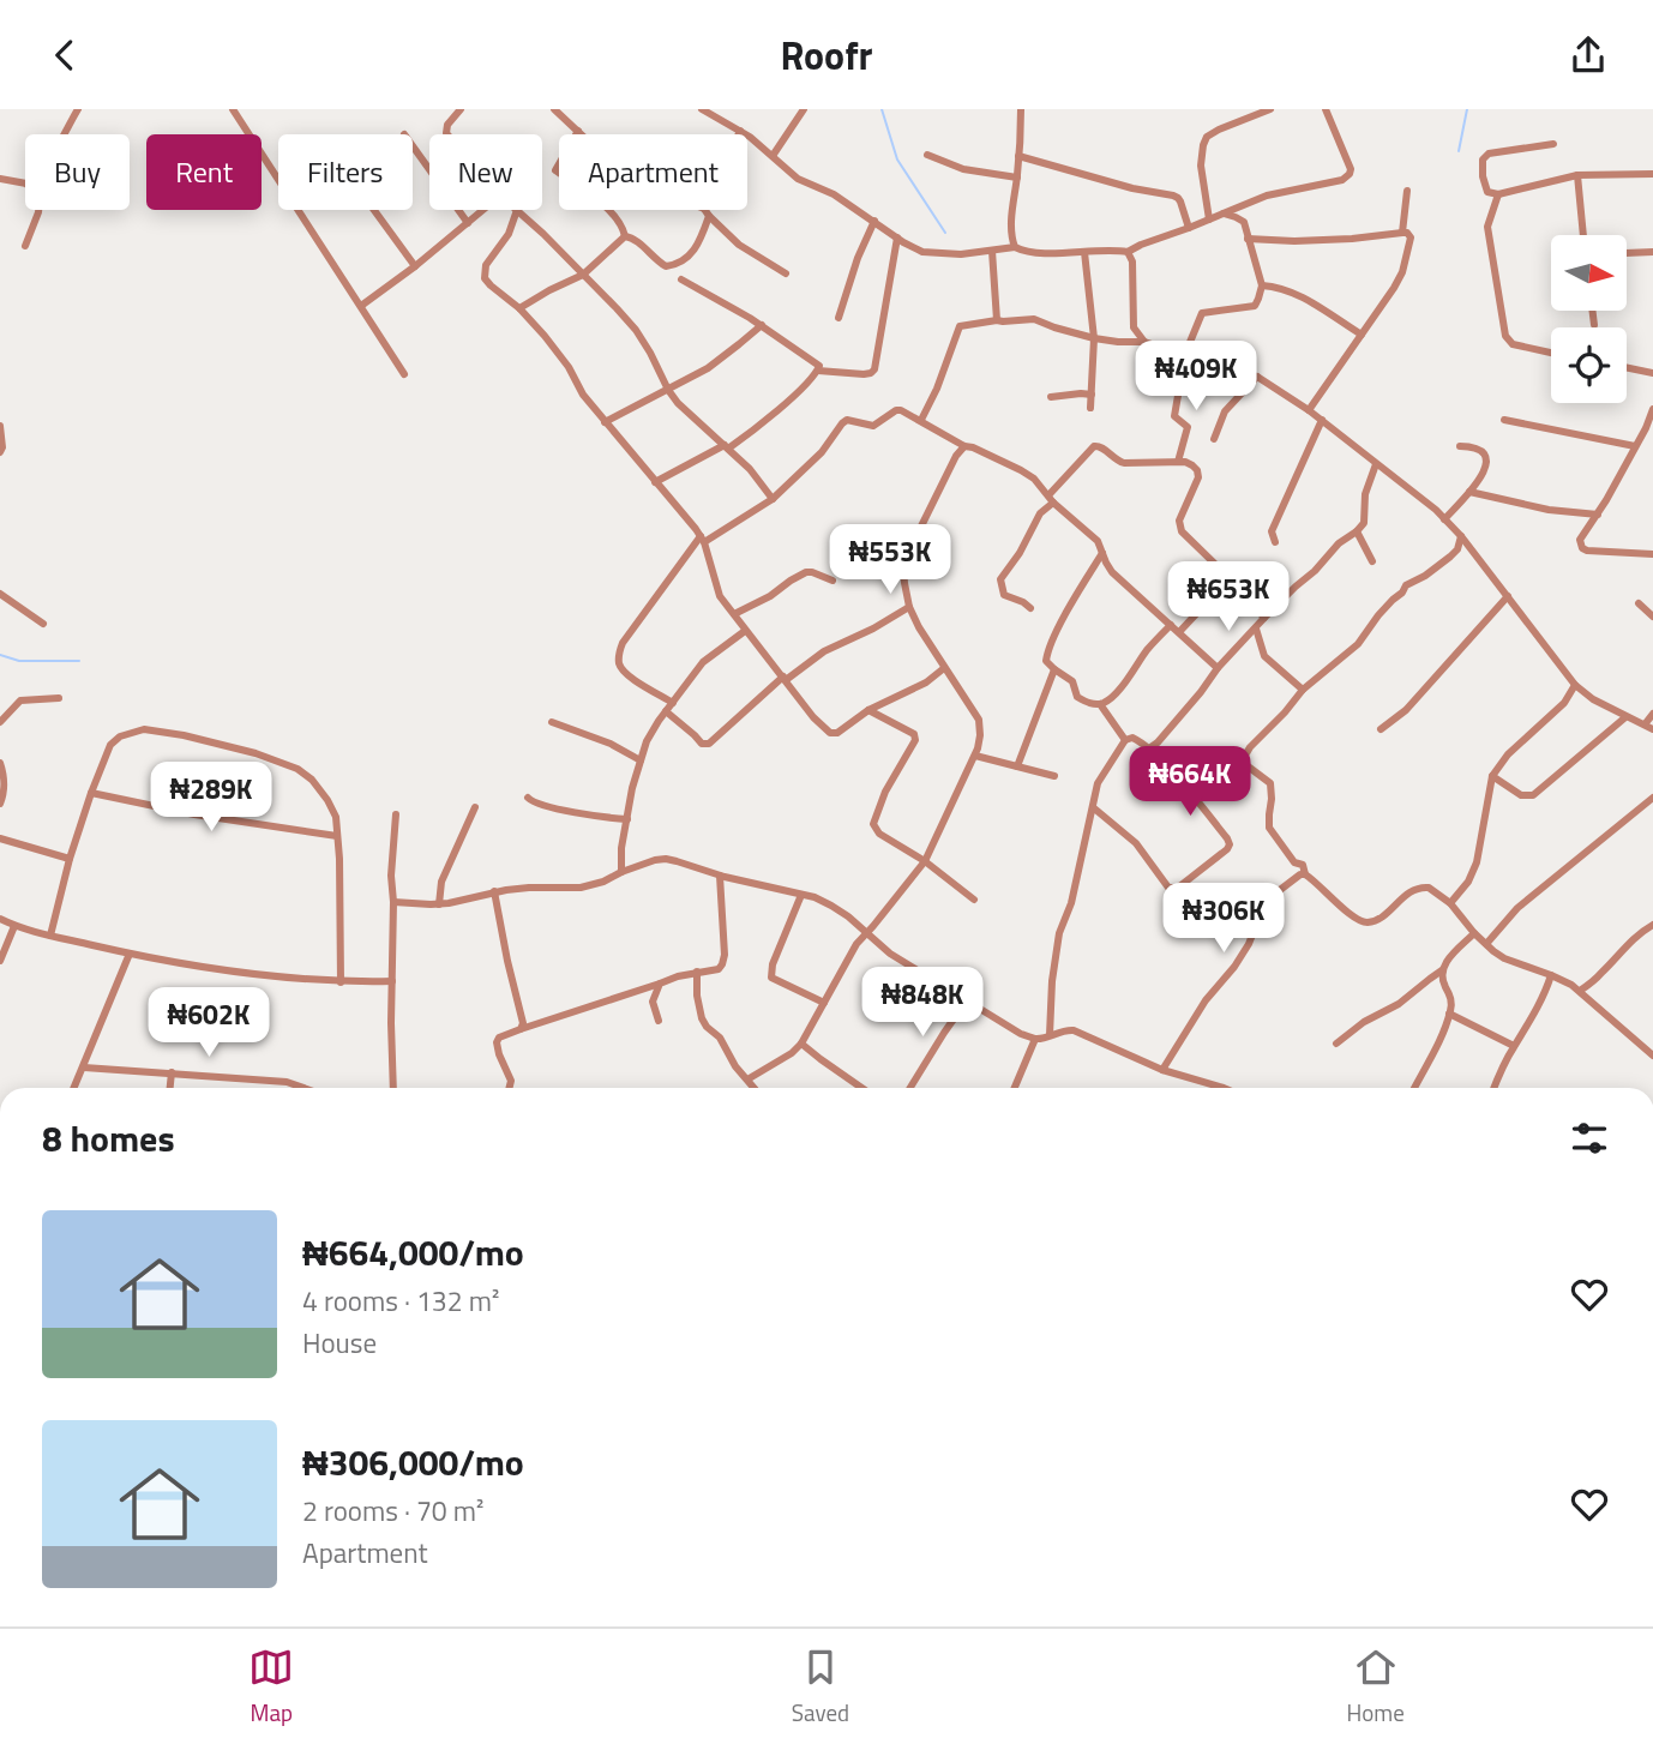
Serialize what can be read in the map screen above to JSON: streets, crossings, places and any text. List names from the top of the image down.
{
  "north": "right",
  "page": {
    "header": "Roofr",
    "chip": [
      "Buy",
      "Rent",
      "Filters",
      "New",
      "Apartment"
    ],
    "price": [
      "₦409K",
      "₦553K",
      "₦653K",
      "₦664K",
      "₦289K",
      "₦306K",
      "₦848K",
      "₦602K"
    ],
    "heading": "8 homes",
    "list": [
      {
        "name": "₦664,000/mo",
        "note": "4 rooms · 132 m² · House"
      },
      {
        "name": "₦306,000/mo",
        "note": "2 rooms · 70 m² · Apartment"
      }
    ],
    "tabs": ["Map", "Saved", "Home"]
  }
}
